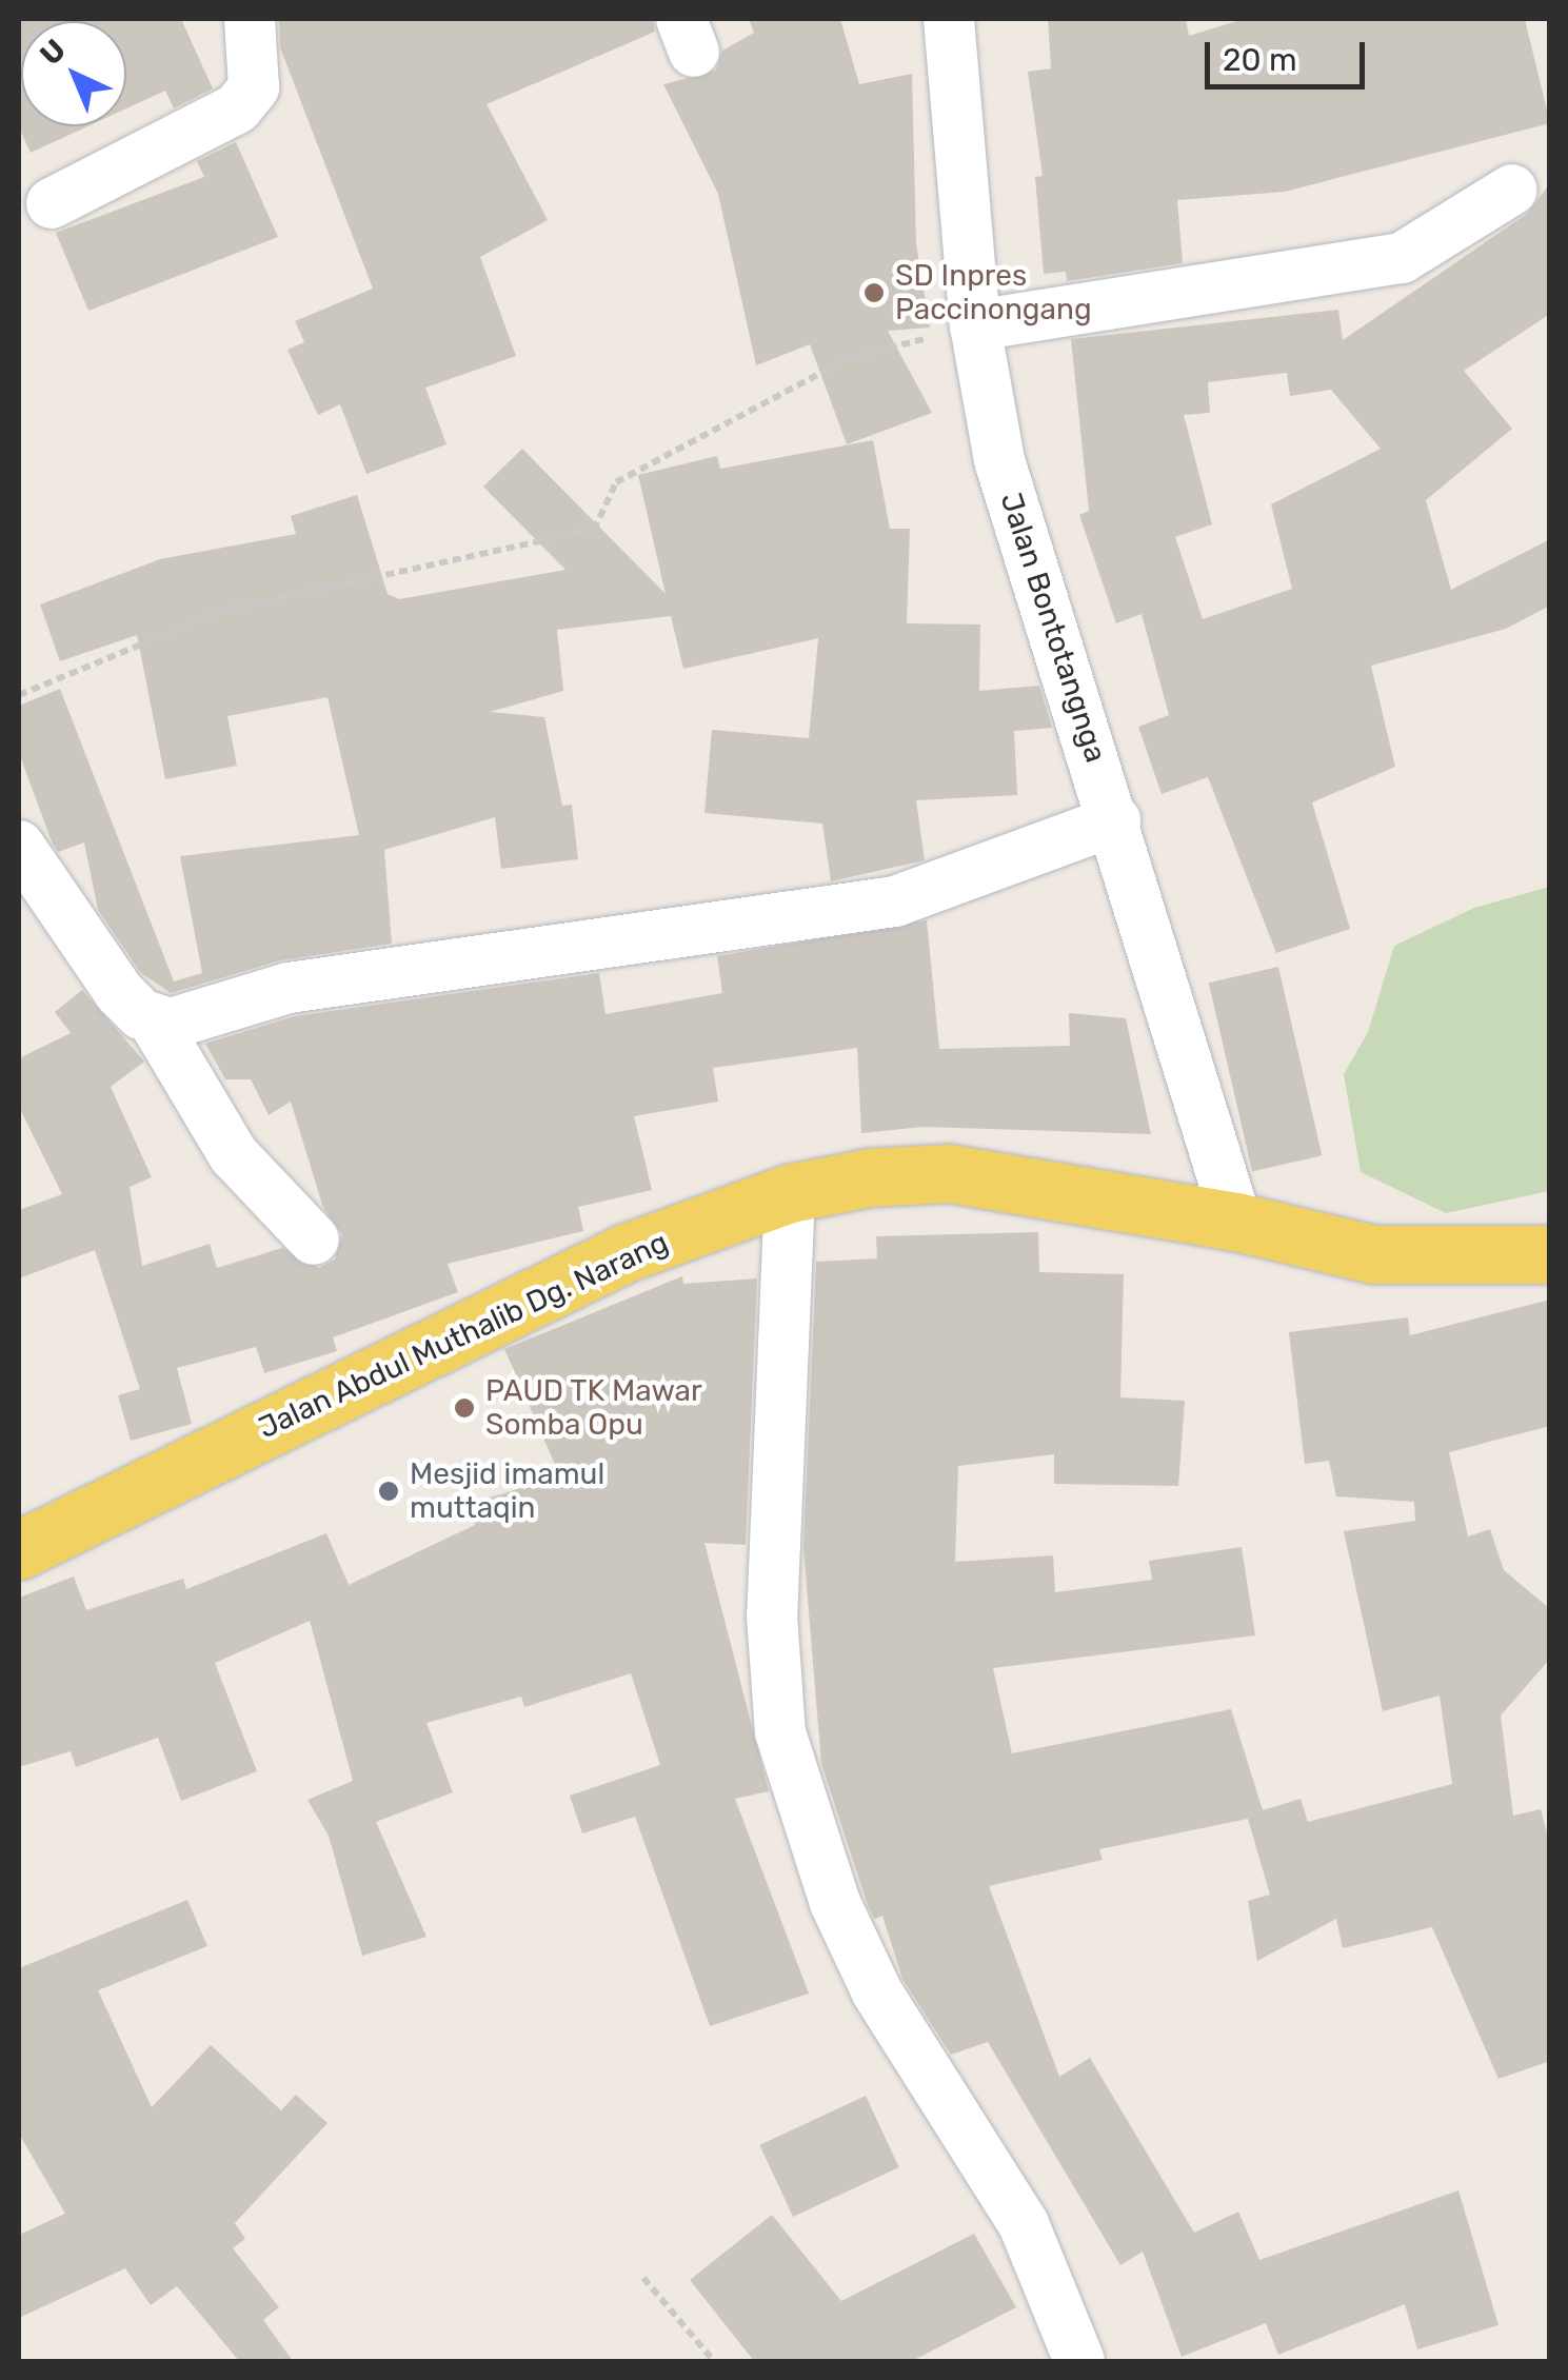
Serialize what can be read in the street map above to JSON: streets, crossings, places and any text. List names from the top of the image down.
{
  "streets": {
    "main road": ["Jalan Abdul Muthalib Dg. Narang"],
    "street": ["Jalan Bontotangnga"]
  },
  "crossings": [
    ["Jalan Bontotangnga", "Jalan Abdul Muthalib Dg. Narang"]
  ],
  "places": ["SD Inpres Paccinongang", "PAUD TK Mawar Somba Opu", "Mesjid imamul muttaqin"],
  "scale_bar": "20 m",
  "north": "top left"
}
